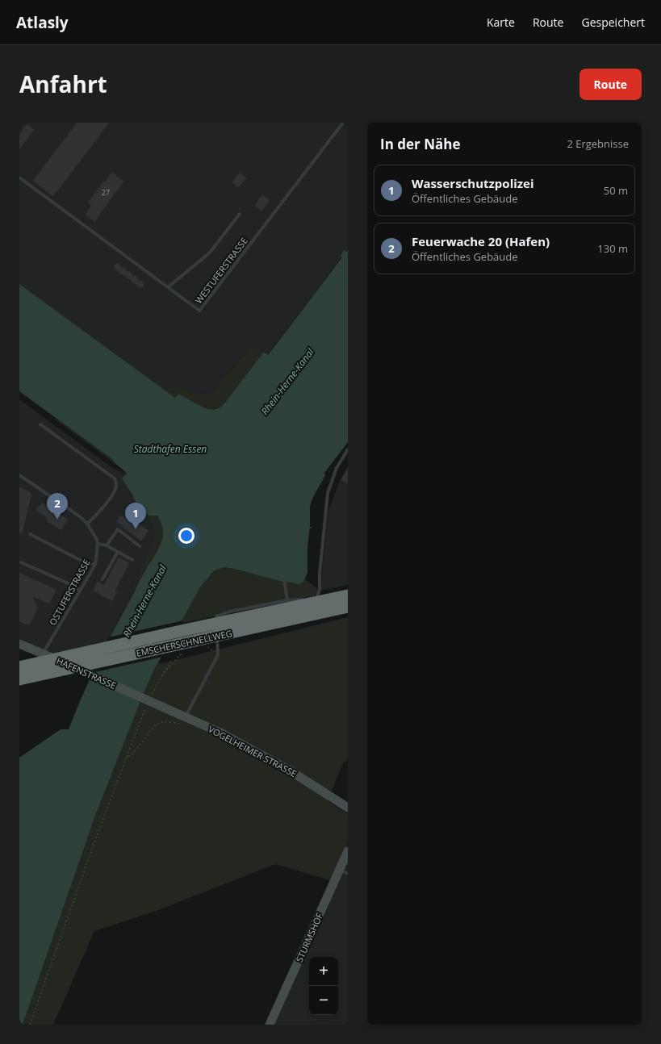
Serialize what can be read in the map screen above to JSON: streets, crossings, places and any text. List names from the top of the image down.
{
  "streets": {
    "highway": ["EMSCHERSCHNELLWEG"],
    "street": ["HAFENSTRASSE", "VOGELHEIMER STRASSE", "STURMSHOF"],
    "lane": ["WESTUFERSTRASSE", "OSTUFERSTRASSE"]
  },
  "crossings": [
    ["OSTUFERSTRASSE", "HAFENSTRASSE"],
    ["HAFENSTRASSE", "VOGELHEIMER STRASSE"]
  ],
  "water": ["Rhein-Herne-Kanal", "Stadthafen Essen"],
  "house_numbers": ["27"],
  "page": {
    "header": "Atlasly",
    "nav": ["Karte", "Route", "Gespeichert"],
    "title": "Anfahrt",
    "buttons": "Route",
    "heading": ["In der Nähe", "2 Ergebnisse"],
    "list": [
      {
        "mark": "1",
        "name": "Wasserschutzpolizei",
        "note": "Öffentliches Gebäude",
        "value": "50 m"
      },
      {
        "mark": "2",
        "name": "Feuerwache 20 (Hafen)",
        "note": "Öffentliches Gebäude",
        "value": "130 m"
      }
    ],
    "pins": ["2", "1"],
    "map_buttons": ["+", "−"]
  }
}
